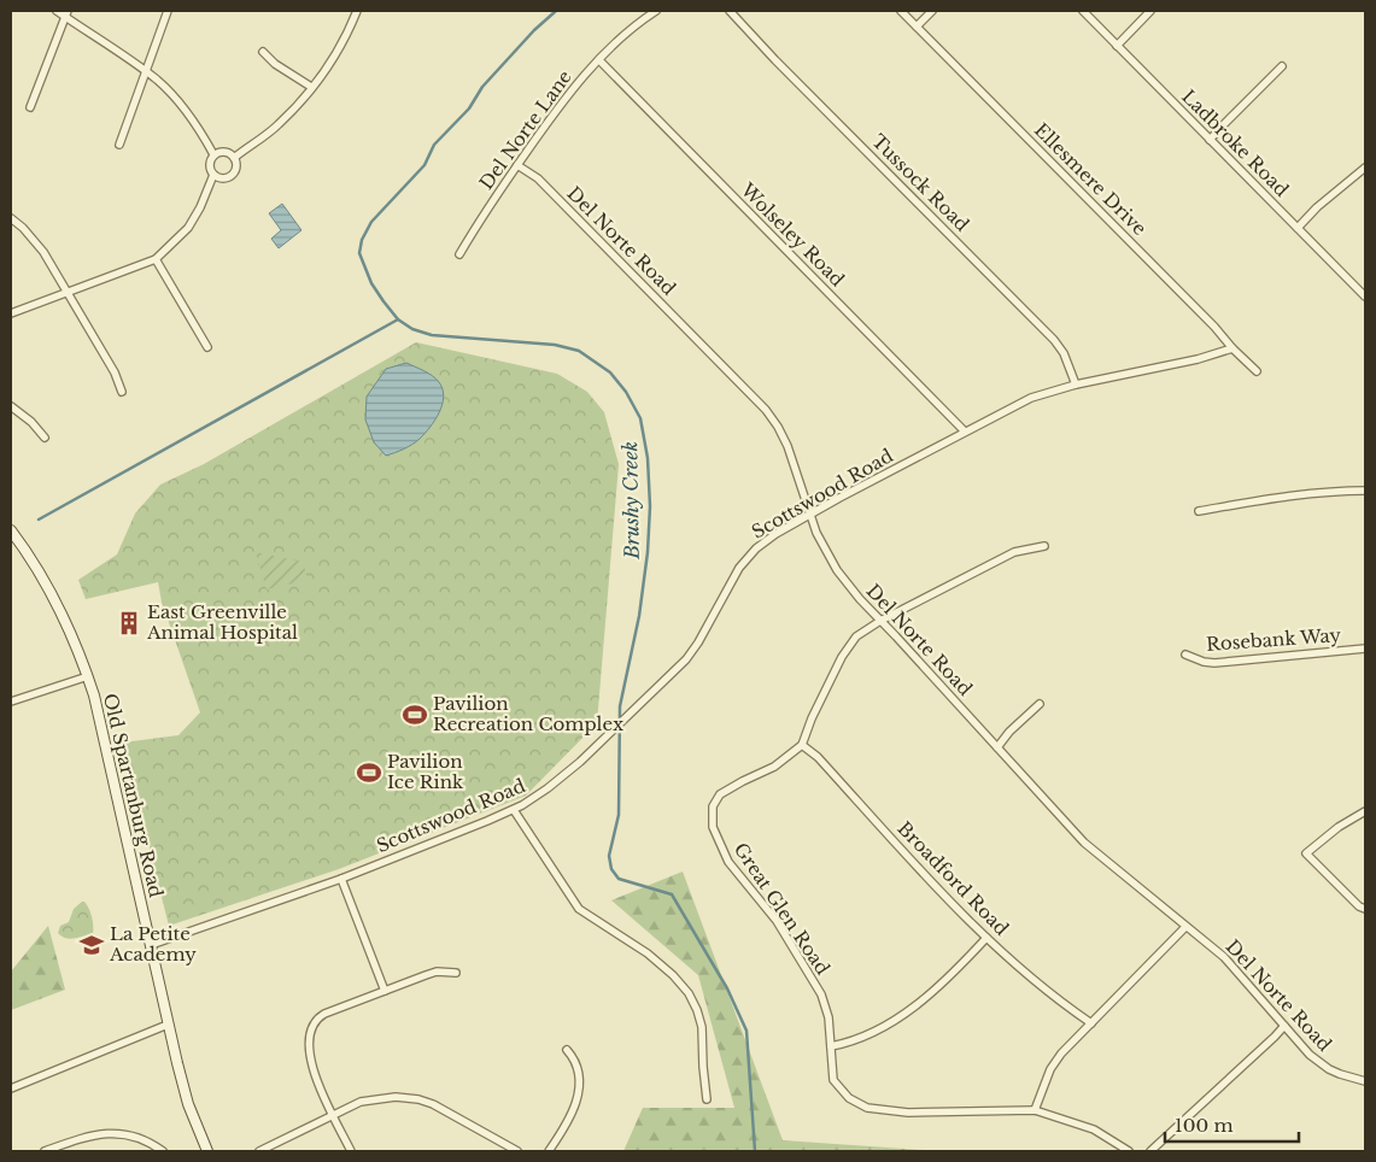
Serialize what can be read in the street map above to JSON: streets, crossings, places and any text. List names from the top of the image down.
{
  "streets": {
    "main road": ["Old Spartanburg Road"],
    "street": [
      "Del Norte Lane",
      "Ladbroke Road",
      "Ellesmere Drive",
      "Tussock Road",
      "Wolseley Road",
      "Del Norte Road",
      "Scottswood Road",
      "Rosebank Way",
      "Broadford Road",
      "Great Glen Road"
    ]
  },
  "crossings": [
    ["Del Norte Lane", "Wolseley Road"],
    ["Del Norte Lane", "Del Norte Road"],
    ["Ellesmere Drive", "Scottswood Road"],
    ["Tussock Road", "Scottswood Road"],
    ["Wolseley Road", "Scottswood Road"],
    ["Del Norte Road", "Scottswood Road"],
    ["Del Norte Road", "Great Glen Road"],
    ["Scottswood Road", "Old Spartanburg Road"],
    ["Broadford Road", "Great Glen Road"]
  ],
  "water": ["Brushy Creek"],
  "places": {
    "building": ["East Greenville Animal Hospital"],
    "sports": ["Pavilion Recreation Complex", "Pavilion Ice Rink"],
    "school or university": ["La Petite Academy"]
  },
  "scale_bar": "100 m"
}
